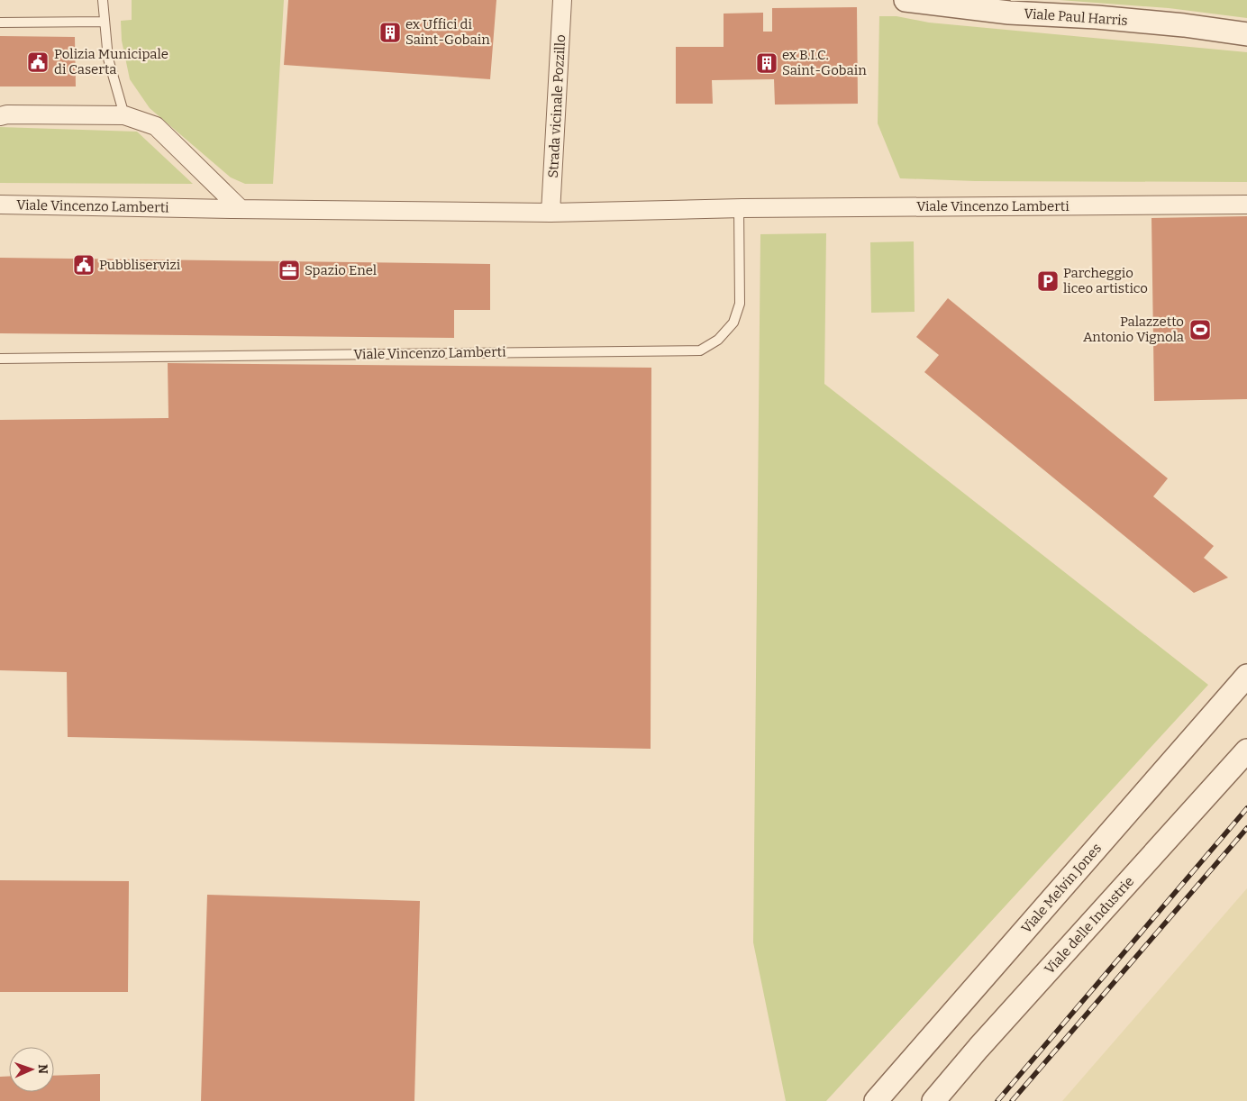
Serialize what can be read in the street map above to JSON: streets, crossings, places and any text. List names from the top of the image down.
{
  "streets": {
    "street": [
      "Viale Paul Harris",
      "Strada vicinale Pozzillo",
      "Viale Vincenzo Lamberti",
      "Viale Melvin Jones",
      "Viale delle Industrie"
    ]
  },
  "crossings": [
    ["Strada vicinale Pozzillo", "Viale Vincenzo Lamberti"]
  ],
  "places": {
    "building": ["ex Uffici di Saint-Gobain", "ex B.I.C. Saint-Gobain"],
    "public building": ["Polizia Municipale di Caserta", "Pubbliservizi"],
    "office": ["Spazio Enel"],
    "parking": ["Parcheggio liceo artistico"],
    "sports": ["Palazzetto Antonio Vignola"]
  },
  "north": "right"
}
